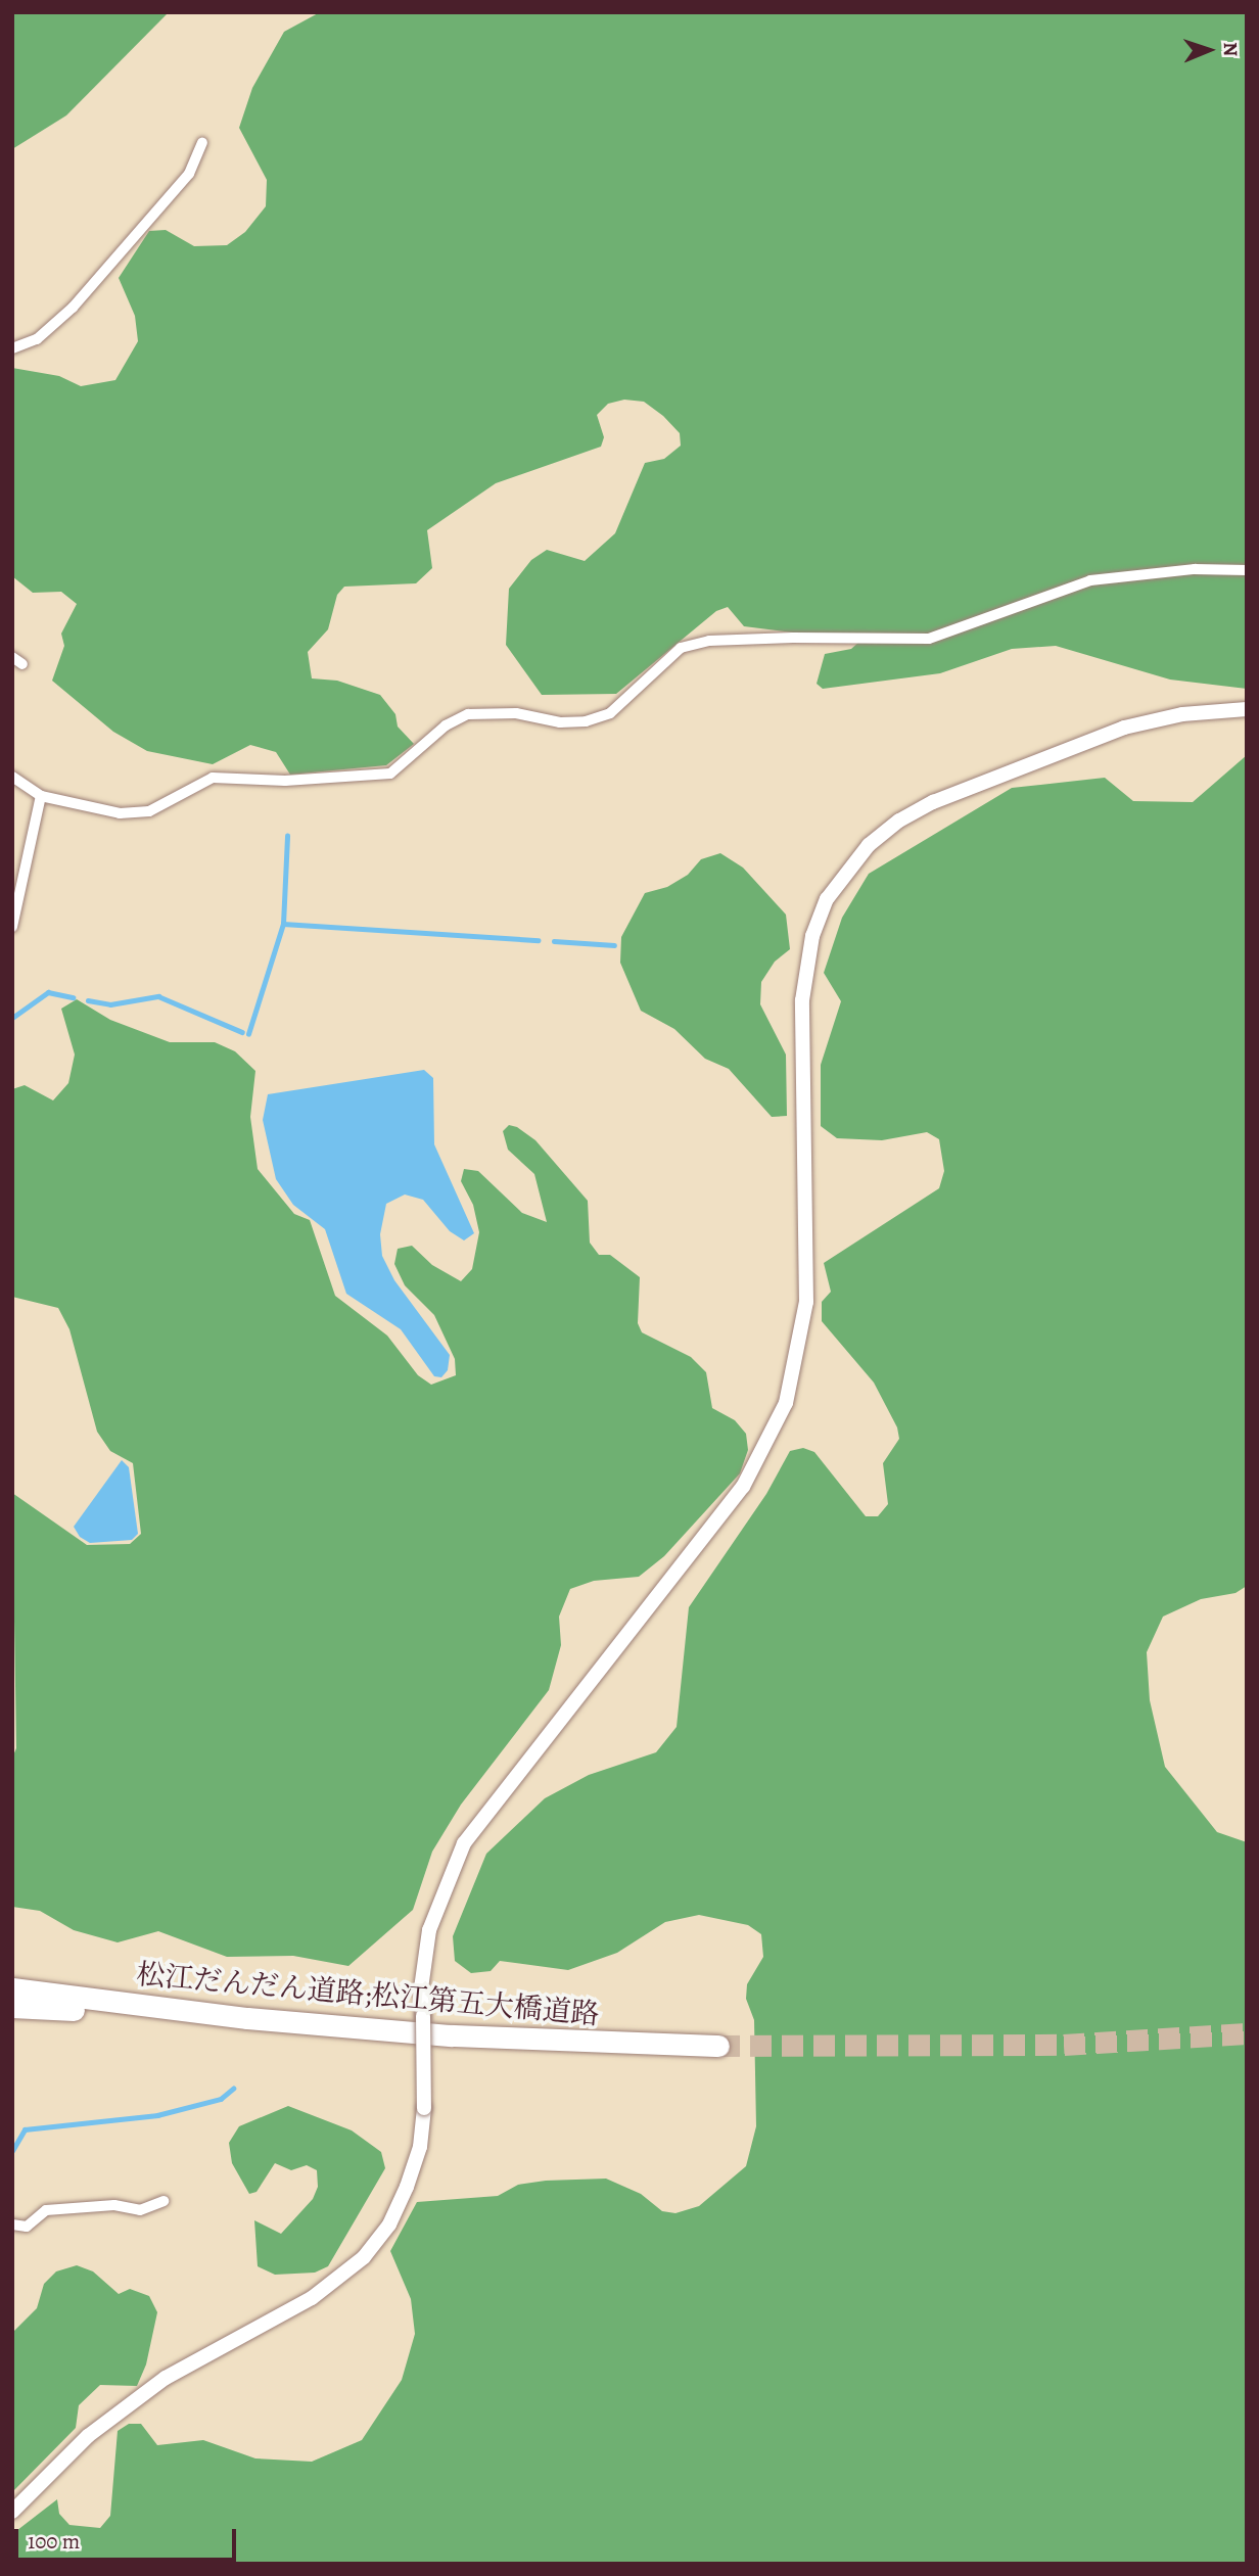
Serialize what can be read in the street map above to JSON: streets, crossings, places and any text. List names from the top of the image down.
{
  "streets": {
    "highway": ["松江だんだん道路;松江第五大橋道路"]
  },
  "scale_bar": "100 m",
  "north": "right"
}
